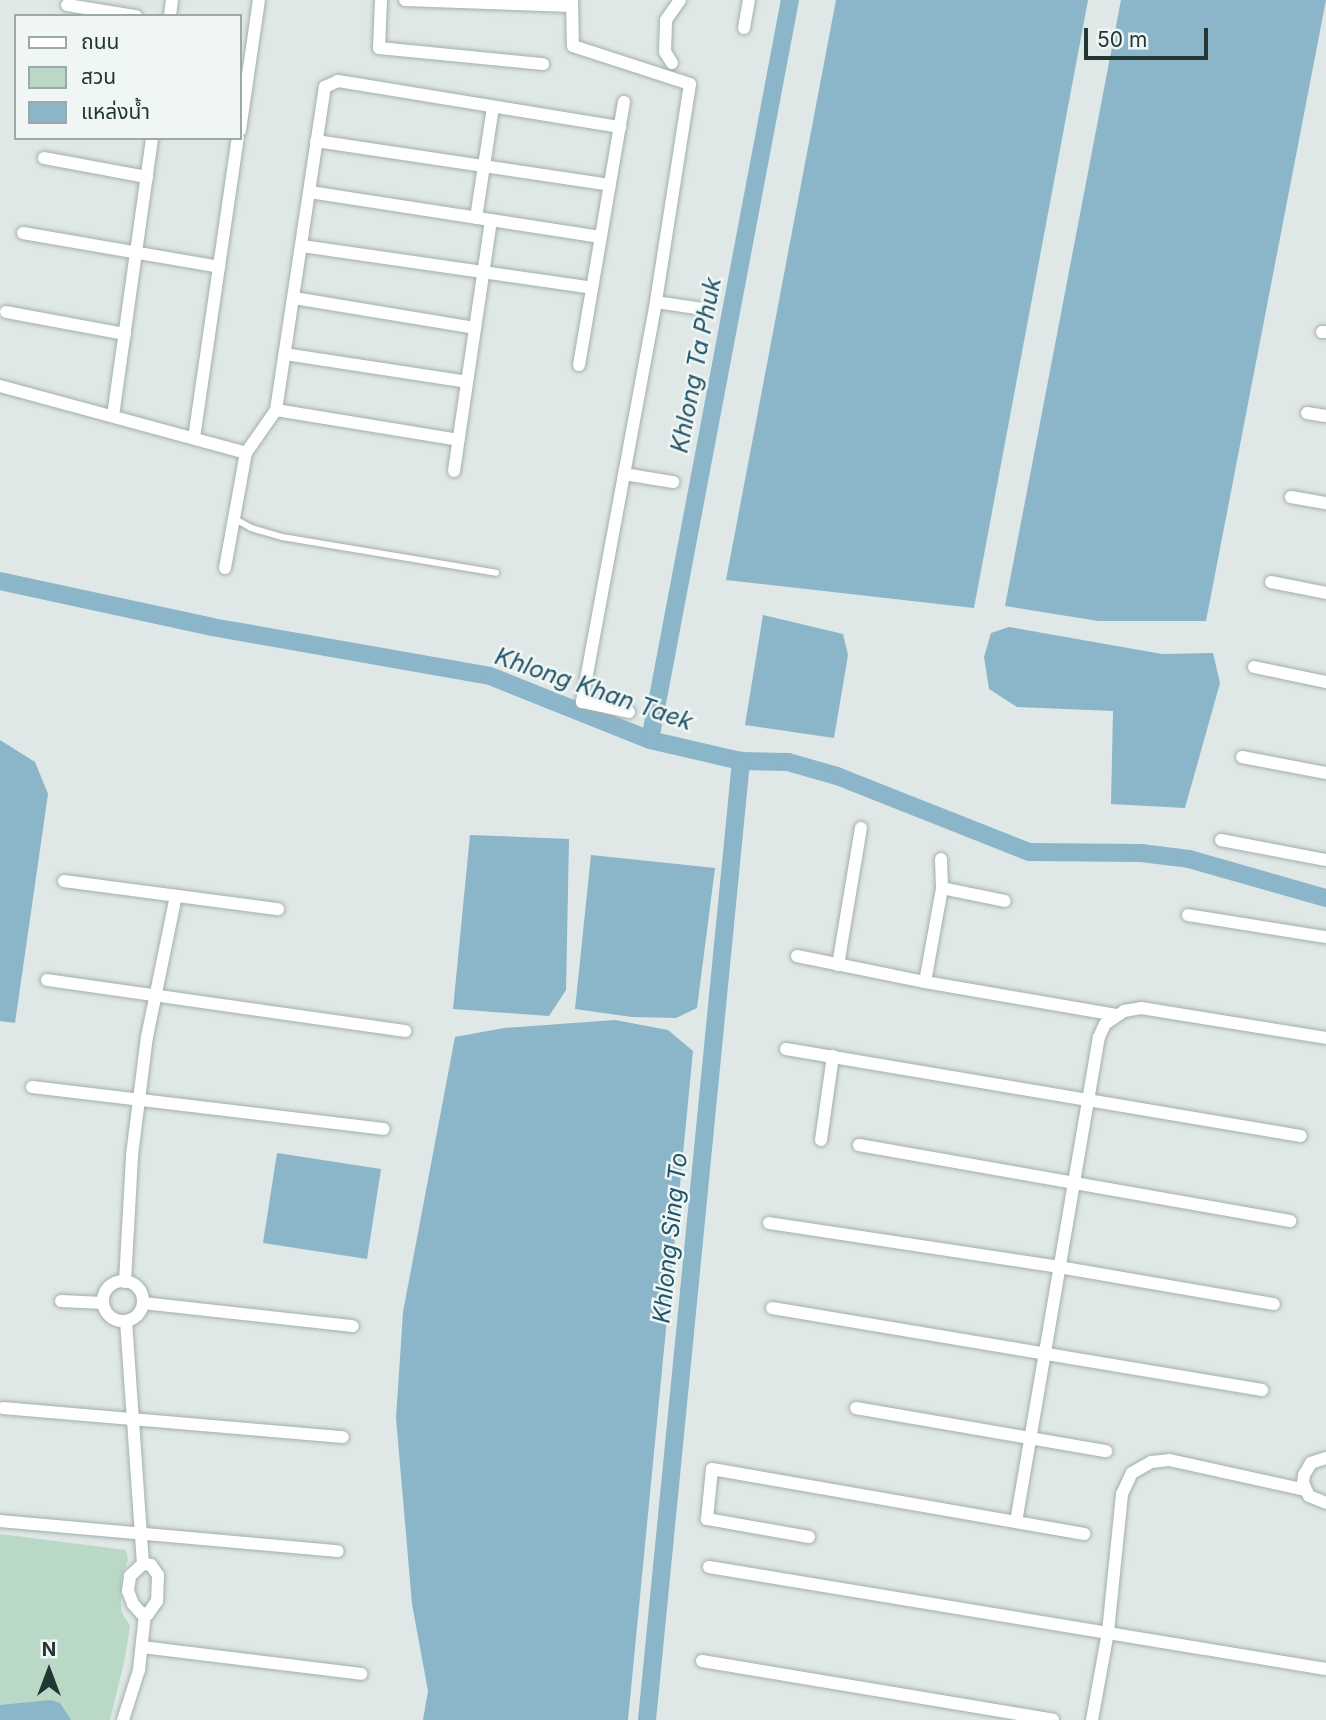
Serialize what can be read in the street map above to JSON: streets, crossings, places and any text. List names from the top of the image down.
{
  "water": ["Khlong Ta Phuk", "Khlong Khan Taek", "Khlong Sing To"],
  "legend": ["ถนน", "สวน", "แหล่งน้ำ"],
  "scale_bar": "50 m",
  "north": "top"
}
